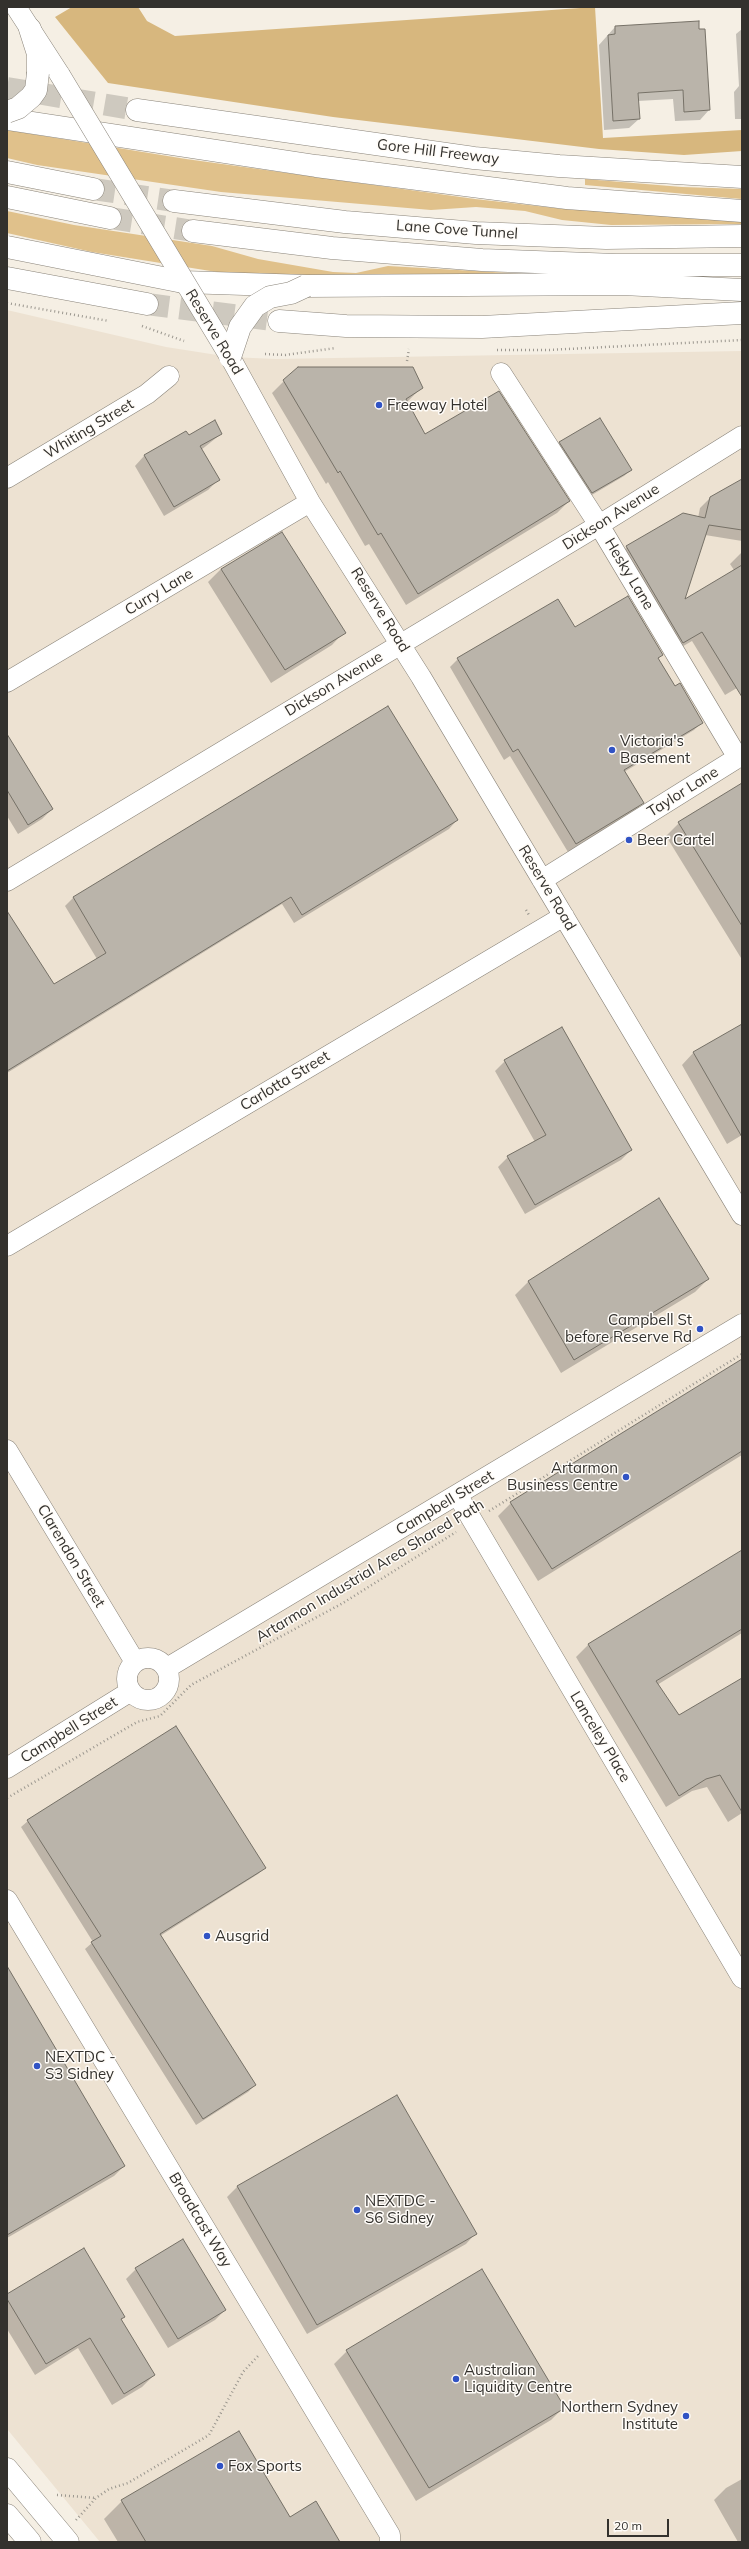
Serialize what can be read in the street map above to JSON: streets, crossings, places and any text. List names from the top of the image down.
{
  "streets": {
    "main road": ["Gore Hill Freeway", "Lane Cove Tunnel"],
    "street": [
      "Reserve Road",
      "Whiting Street",
      "Dickson Avenue",
      "Hesky Lane",
      "Curry Lane",
      "Taylor Lane",
      "Carlotta Street",
      "Campbell Street",
      "Clarendon Street",
      "Lanceley Place",
      "Broadcast Way"
    ],
    "path": ["Artarmon Industrial Area Shared Path"]
  },
  "crossings": [
    ["Reserve Road", "Dickson Avenue"],
    ["Reserve Road", "Curry Lane"],
    ["Reserve Road", "Taylor Lane"],
    ["Reserve Road", "Carlotta Street"],
    ["Dickson Avenue", "Hesky Lane"],
    ["Hesky Lane", "Taylor Lane"],
    ["Campbell Street", "Clarendon Street"],
    ["Campbell Street", "Lanceley Place"],
    ["Artarmon Industrial Area Shared Path", "Lanceley Place"]
  ],
  "places": [
    "Freeway Hotel",
    "Victoria's Basement",
    "Beer Cartel",
    "Campbell St before Reserve Rd",
    "Artarmon Business Centre",
    "Ausgrid",
    "NEXTDC - S3 Sidney",
    "NEXTDC - S6 Sidney",
    "Australian Liquidity Centre",
    "Northern Sydney Institute",
    "Fox Sports"
  ],
  "scale_bar": "20 m"
}
